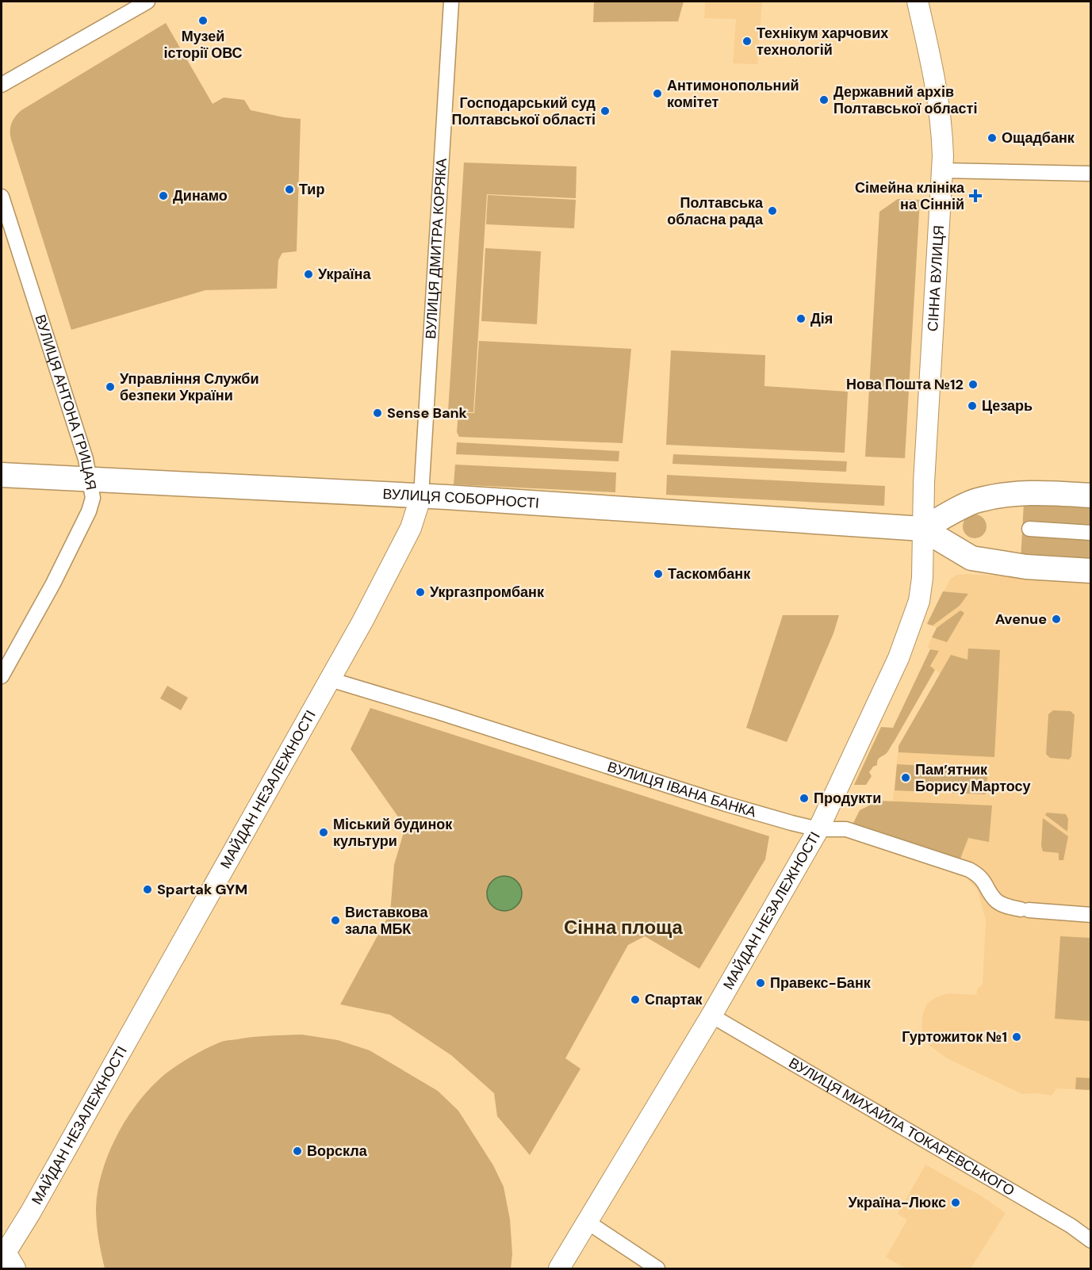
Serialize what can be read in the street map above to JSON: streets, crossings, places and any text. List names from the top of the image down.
{
  "streets": {
    "main road": ["СІННА ВУЛИЦЯ", "ВУЛИЦЯ СОБОРНОСТІ", "МАЙДАН НЕЗАЛЕЖНОСТІ"],
    "street": [
      "ВУЛИЦЯ ДМИТРА КОРЯКА",
      "ВУЛИЦЯ АНТОНА ГРИЦАЯ",
      "ВУЛИЦЯ ІВАНА БАНКА",
      "ВУЛИЦЯ МИХАЙЛА ТОКАРЕВСЬКОГО"
    ]
  },
  "crossings": [
    ["ВУЛИЦЯ ДМИТРА КОРЯКА", "ВУЛИЦЯ СОБОРНОСТІ"],
    ["ВУЛИЦЯ ДМИТРА КОРЯКА", "МАЙДАН НЕЗАЛЕЖНОСТІ"],
    ["СІННА ВУЛИЦЯ", "ВУЛИЦЯ СОБОРНОСТІ"],
    ["СІННА ВУЛИЦЯ", "МАЙДАН НЕЗАЛЕЖНОСТІ"],
    ["ВУЛИЦЯ АНТОНА ГРИЦАЯ", "ВУЛИЦЯ СОБОРНОСТІ"],
    ["ВУЛИЦЯ СОБОРНОСТІ", "МАЙДАН НЕЗАЛЕЖНОСТІ"],
    ["МАЙДАН НЕЗАЛЕЖНОСТІ", "ВУЛИЦЯ ІВАНА БАНКА"],
    ["МАЙДАН НЕЗАЛЕЖНОСТІ", "ВУЛИЦЯ МИХАЙЛА ТОКАРЕВСЬКОГО"]
  ],
  "districts": ["Сінна площа"],
  "places": {
    "other": [
      "Музей історії ОВС",
      "Технікум харчових технологій",
      "Антимонопольний комітет",
      "Державний архів Полтавської області",
      "Господарський суд Полтавської області",
      "Ощадбанк",
      "Тир",
      "Динамо",
      "Полтавська обласна рада",
      "Україна",
      "Дія",
      "Нова Пошта №12",
      "Управління Служби безпеки України",
      "Цезарь",
      "Sense Bank",
      "Таскомбанк",
      "Укргазпромбанк",
      "Avenue",
      "Пам’ятник Борису Мартосу",
      "Продукти",
      "Міський будинок культури",
      "Spartak GYM",
      "Виставкова зала МБК",
      "Правекс-Банк",
      "Спартак",
      "Гуртожиток №1",
      "Ворскла",
      "Україна-Люкс"
    ],
    "health": ["Сімейна клініка на Сінній"]
  }
}
